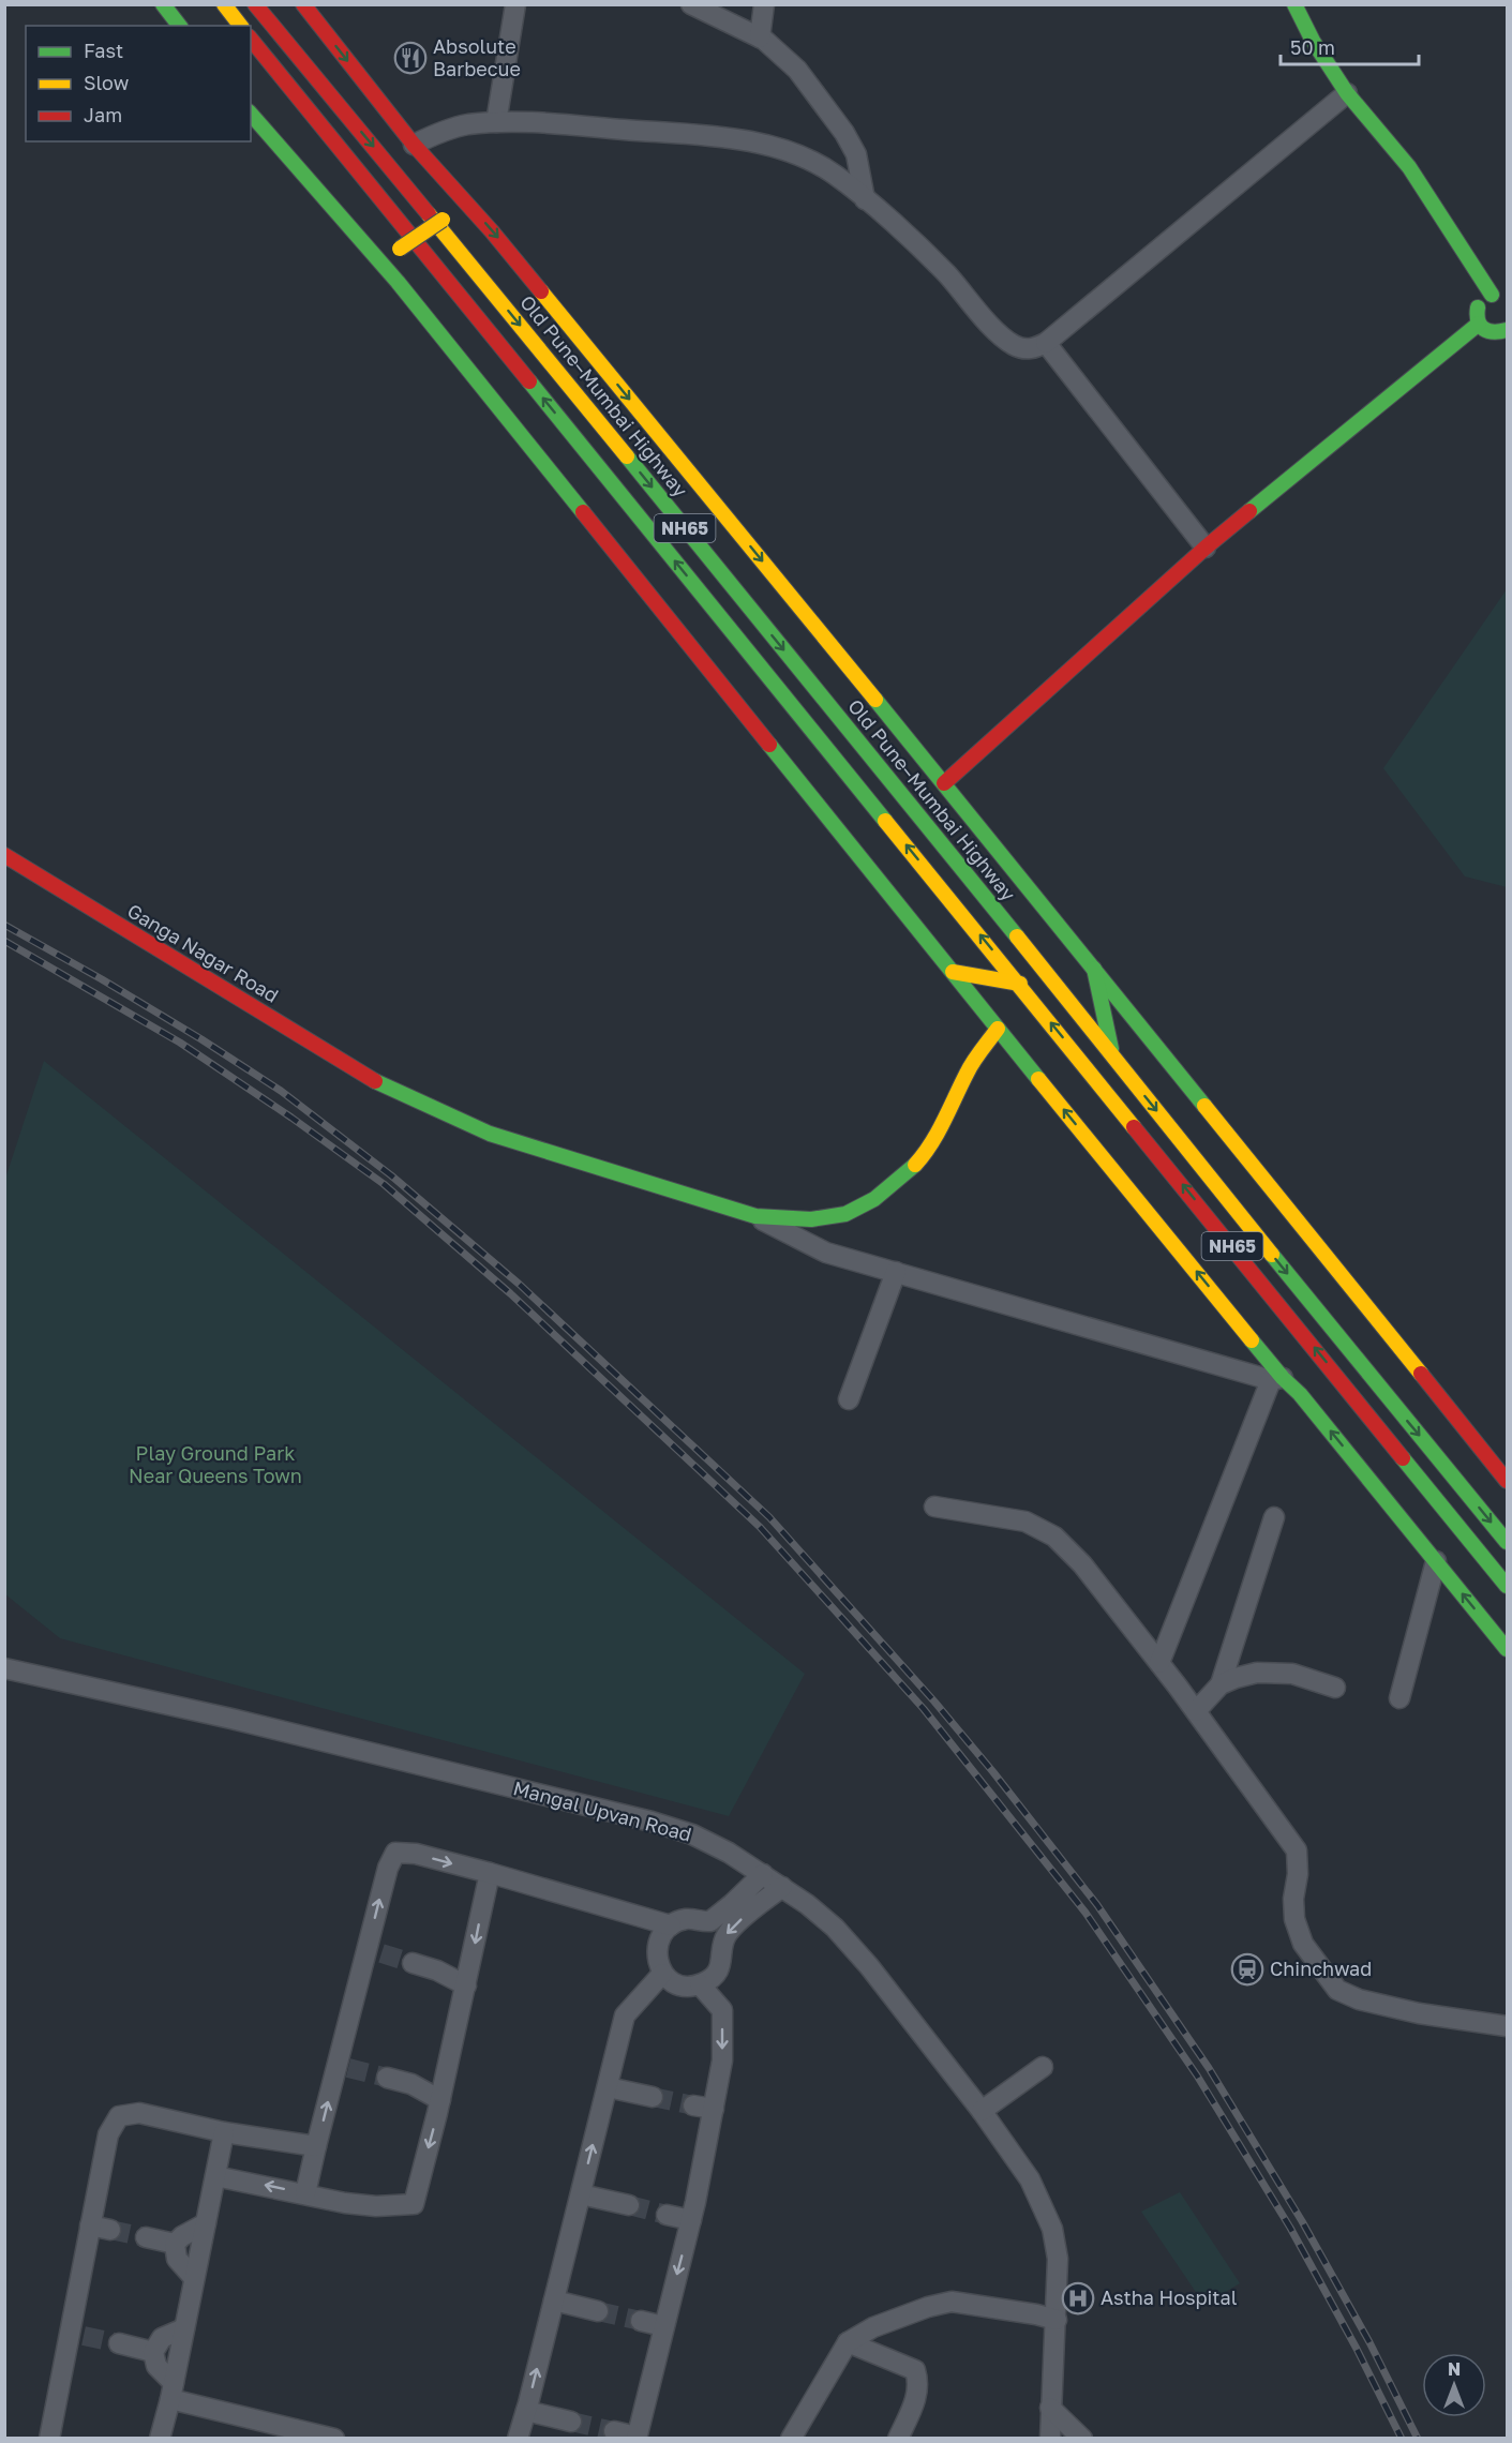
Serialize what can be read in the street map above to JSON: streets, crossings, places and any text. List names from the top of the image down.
{
  "streets": {
    "main road": ["Old Pune–Mumbai Highway", "NH65", "Ganga Nagar Road"],
    "street": ["Mangal Upvan Road"]
  },
  "crossings": [
    ["Old Pune–Mumbai Highway", "NH65"]
  ],
  "parks": ["Play Ground Park Near Queens Town"],
  "places": {
    "restaurant": ["Absolute Barbecue"],
    "station": ["Chinchwad"],
    "hospital": ["Astha Hospital"]
  },
  "legend": ["Fast", "Slow", "Jam"],
  "scale_bar": "50 m",
  "north": "top"
}
